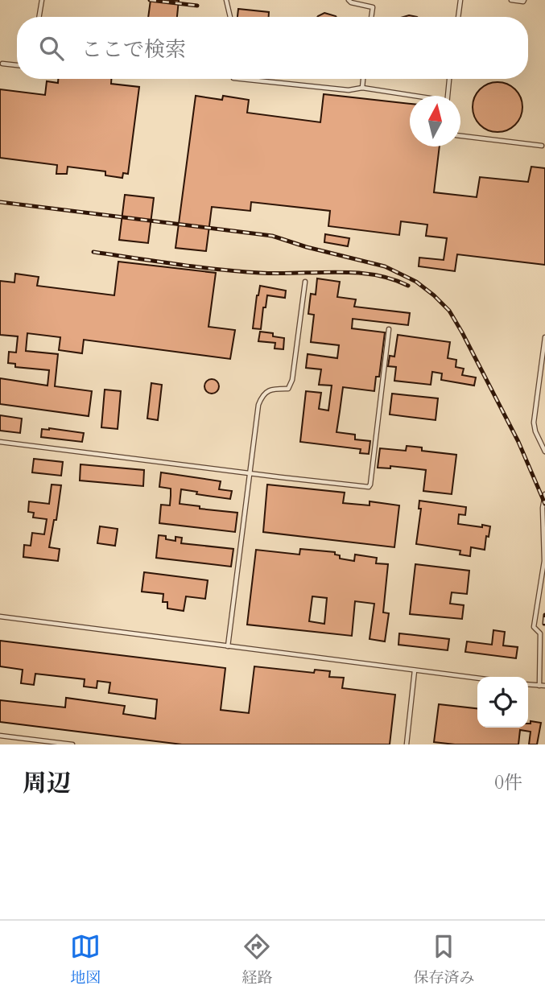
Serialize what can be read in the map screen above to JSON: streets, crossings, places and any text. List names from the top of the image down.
{
  "north": "top",
  "page": {
    "search": "ここで検索",
    "heading": ["周辺", "0件"],
    "nav": ["地図", "経路", "保存済み"]
  }
}
